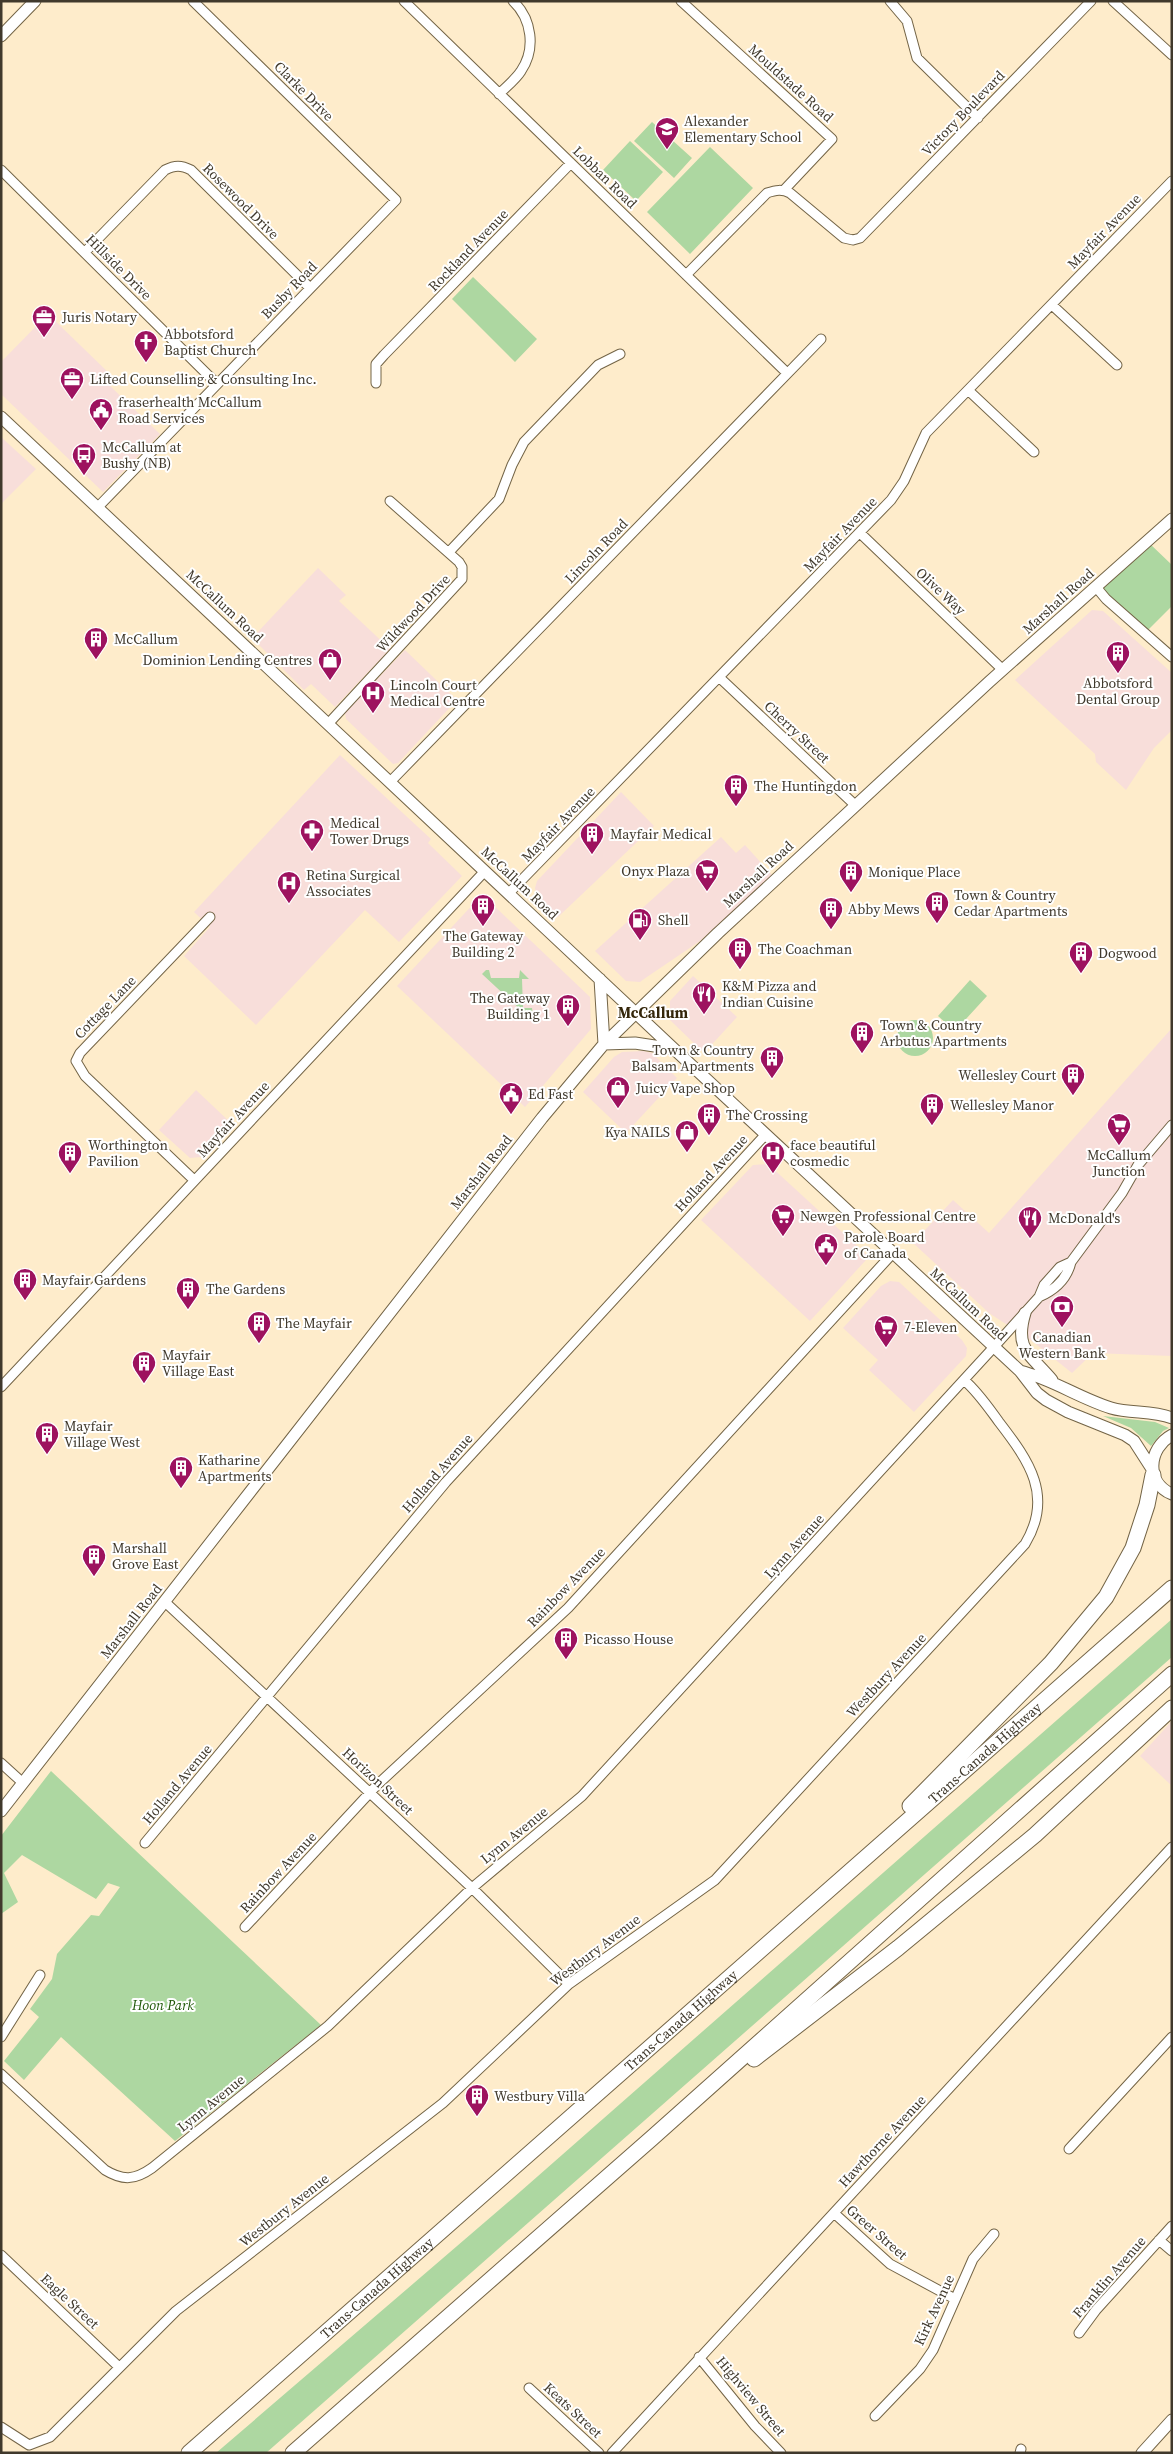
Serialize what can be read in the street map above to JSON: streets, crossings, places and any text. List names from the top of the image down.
{
  "streets": {
    "highway": ["Trans-Canada Highway"],
    "main road": ["Marshall Road", "McCallum Road"],
    "street": [
      "Mouldstade Road",
      "Clarke Drive",
      "Victory Boulevard",
      "Lobban Road",
      "Rosewood Drive",
      "Mayfair Avenue",
      "Rockland Avenue",
      "Hillside Drive",
      "Busby Road",
      "Lincoln Road",
      "Olive Way",
      "Wildwood Drive",
      "Cherry Street",
      "Cottage Lane",
      "Holland Avenue",
      "Lynn Avenue",
      "Rainbow Avenue",
      "Westbury Avenue",
      "Horizon Street",
      "Hawthorne Avenue",
      "Greer Street",
      "Franklin Avenue",
      "Eagle Street",
      "Kirk Avenue",
      "Highview Street",
      "Keats Street"
    ]
  },
  "crossings": [
    ["Mouldstade Road", "Victory Boulevard"],
    ["Clarke Drive", "Busby Road"],
    ["Lobban Road", "Rockland Avenue"],
    ["Lobban Road", "Lincoln Road"],
    ["Rosewood Drive", "Hillside Drive"],
    ["Rosewood Drive", "Busby Road"],
    ["Mayfair Avenue", "Olive Way"],
    ["Mayfair Avenue", "McCallum Road"],
    ["Mayfair Avenue", "Cherry Street"],
    ["Mayfair Avenue", "Cottage Lane"],
    ["Hillside Drive", "Busby Road"],
    ["Busby Road", "McCallum Road"],
    ["Lincoln Road", "McCallum Road"],
    ["Olive Way", "Marshall Road"],
    ["Marshall Road", "McCallum Road"],
    ["Marshall Road", "Cherry Street"],
    ["Marshall Road", "Horizon Street"],
    ["McCallum Road", "Wildwood Drive"],
    ["McCallum Road", "Holland Avenue"],
    ["McCallum Road", "Lynn Avenue"],
    ["McCallum Road", "Rainbow Avenue"],
    ["Holland Avenue", "Horizon Street"],
    ["Lynn Avenue", "Westbury Avenue"],
    ["Lynn Avenue", "Horizon Street"],
    ["Rainbow Avenue", "Horizon Street"],
    ["Westbury Avenue", "Horizon Street"],
    ["Westbury Avenue", "Eagle Street"],
    ["Hawthorne Avenue", "Greer Street"],
    ["Hawthorne Avenue", "Highview Street"],
    ["Greer Street", "Kirk Avenue"]
  ],
  "districts": ["McCallum"],
  "parks": ["Hoon Park"],
  "places": {
    "school or university": ["Alexander Elementary School"],
    "office": ["Juris Notary", "Lifted Counselling & Consulting Inc."],
    "church": ["Abbotsford Baptist Church"],
    "public building": ["fraserhealth McCallum Road Services", "Ed Fast", "Parole Board of Canada"],
    "bus stop": ["McCallum at Bushy (NB)"],
    "building": [
      "McCallum",
      "Abbotsford Dental Group",
      "The Huntingdon",
      "Mayfair Medical",
      "Monique Place",
      "Town & Country Cedar Apartments",
      "The Gateway Building 2",
      "Abby Mews",
      "The Coachman",
      "Dogwood",
      "The Gateway Building 1",
      "Town & Country Arbutus Apartments",
      "Town & Country Balsam Apartments",
      "Wellesley Court",
      "Wellesley Manor",
      "The Crossing",
      "Worthington Pavilion",
      "Mayfair Gardens",
      "The Gardens",
      "The Mayfair",
      "Mayfair Village East",
      "Mayfair Village West",
      "Katharine Apartments",
      "Marshall Grove East",
      "Picasso House",
      "Westbury Villa"
    ],
    "shop": ["Dominion Lending Centres", "Juicy Vape Shop", "Kya NAILS"],
    "hospital": ["Lincoln Court Medical Centre", "Retina Surgical Associates", "face beautiful cosmedic"],
    "pharmacy": ["Medical Tower Drugs"],
    "supermarket": [
      "Onyx Plaza",
      "McCallum Junction",
      "Newgen Professional Centre",
      "7-Eleven"
    ],
    "fuel station": ["Shell"],
    "restaurant": ["K&M Pizza and Indian Cuisine", "McDonald's"],
    "bank": ["Canadian Western Bank"]
  }
}
